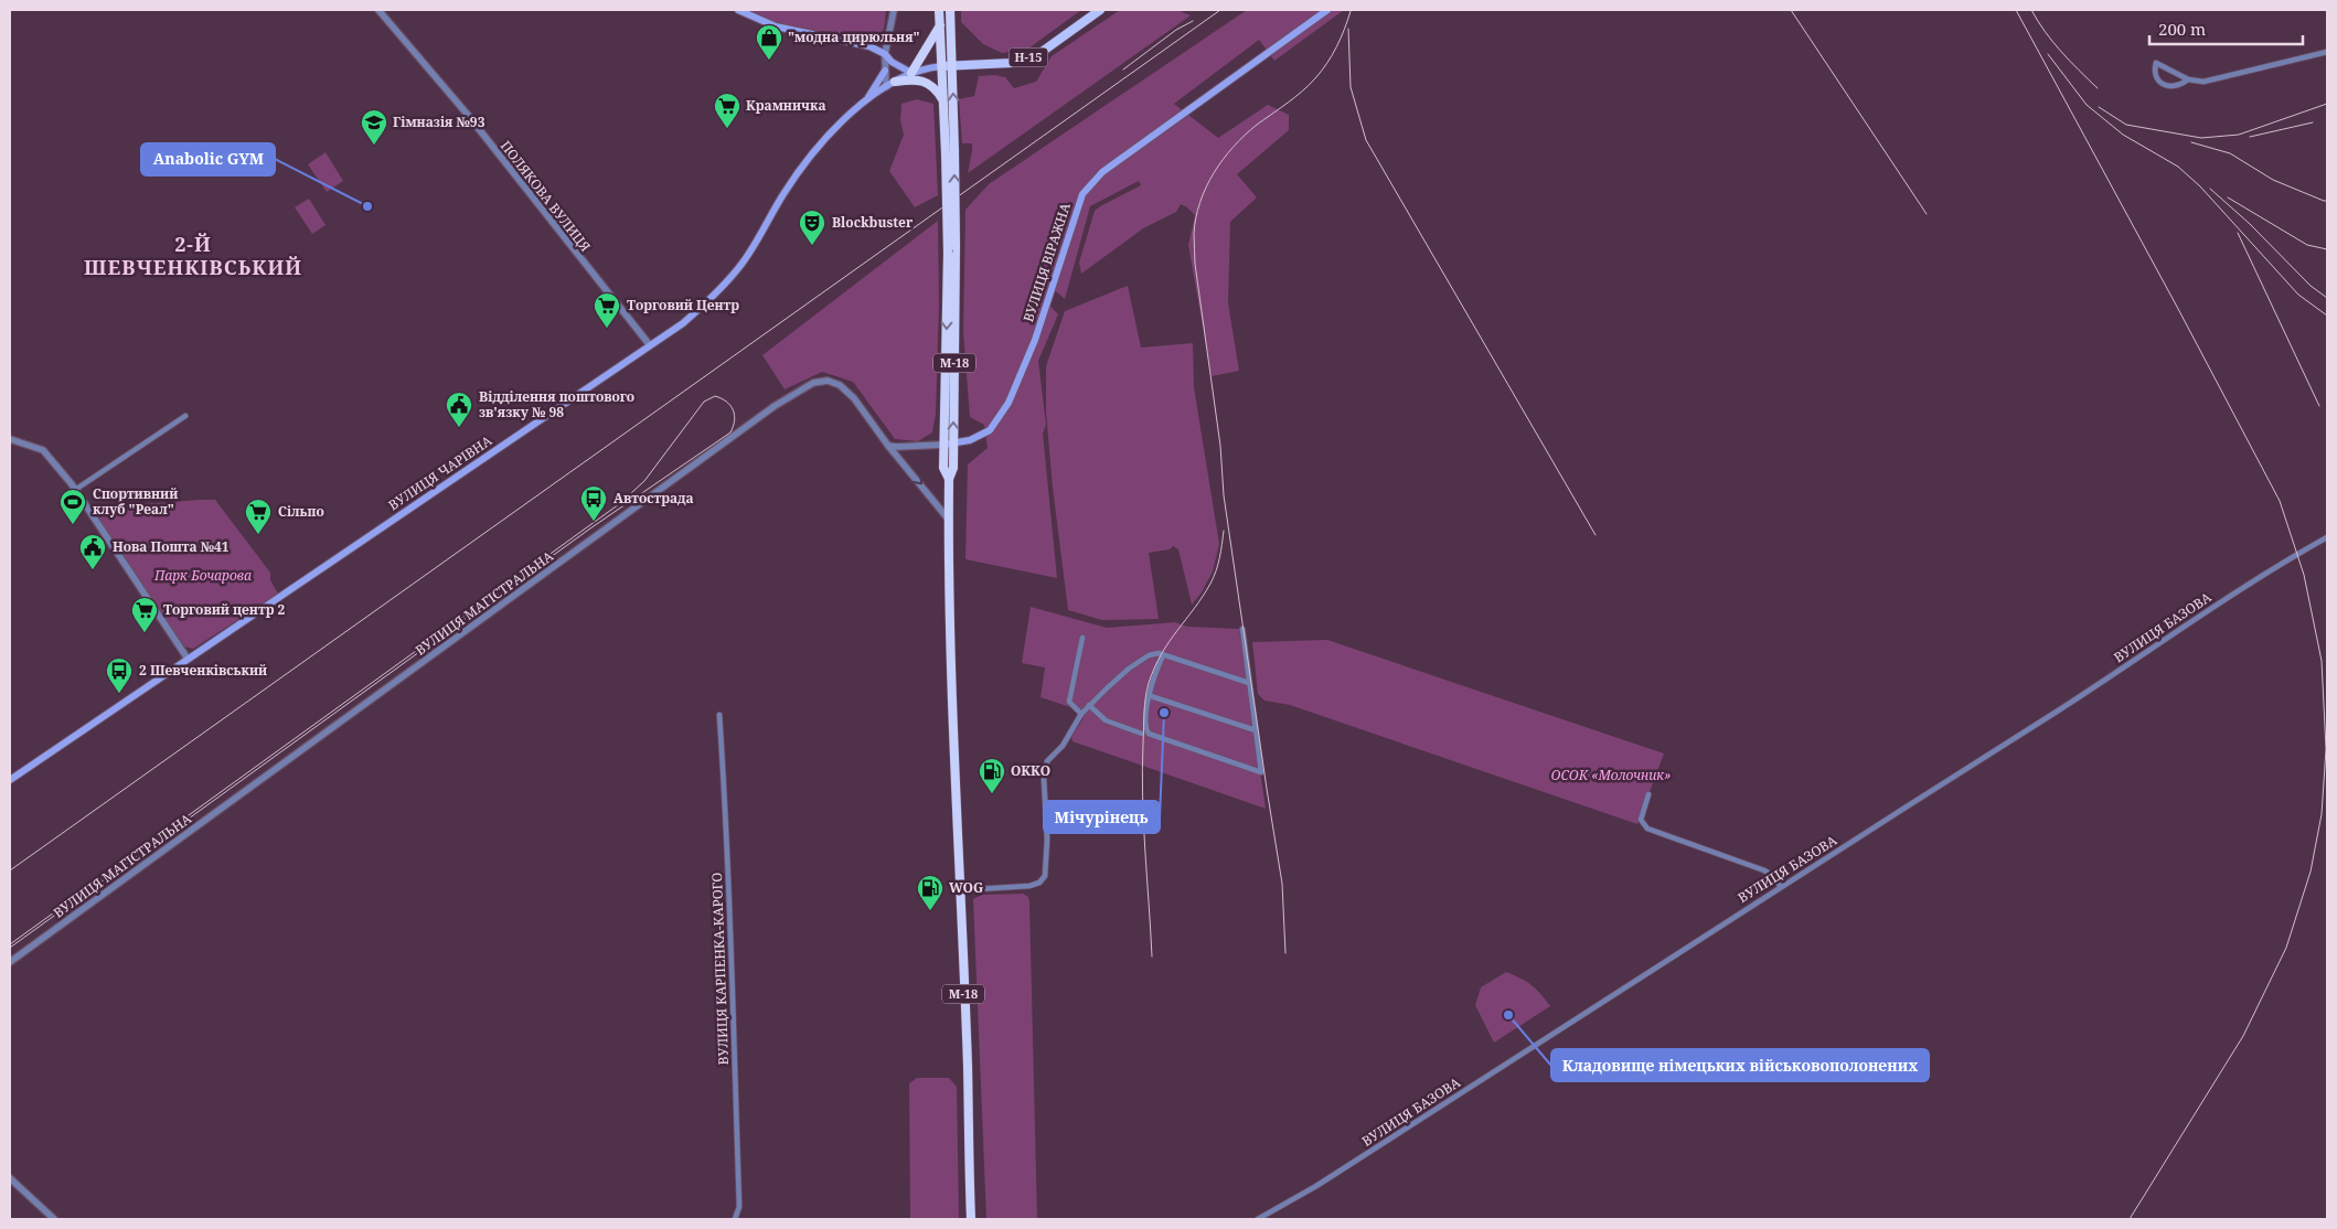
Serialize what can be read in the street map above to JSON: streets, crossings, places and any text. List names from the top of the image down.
{
  "streets": {
    "highway": ["М-18"],
    "main road": ["Н-15", "ВУЛИЦЯ ВІРАЖНА", "ВУЛИЦЯ ЧАРІВНА"],
    "street": [
      "ПОЛЯКОВА ВУЛИЦЯ",
      "ВУЛИЦЯ МАГІСТРАЛЬНА",
      "ВУЛИЦЯ БАЗОВА",
      "ВУЛИЦЯ КАРПЕНКА-КАРОГО"
    ]
  },
  "crossings": [
    ["Н-15", "М-18"],
    ["Н-15", "ВУЛИЦЯ ЧАРІВНА"],
    ["ПОЛЯКОВА ВУЛИЦЯ", "ВУЛИЦЯ ЧАРІВНА"],
    ["ВУЛИЦЯ ВІРАЖНА", "М-18"],
    ["ВУЛИЦЯ ВІРАЖНА", "ВУЛИЦЯ МАГІСТРАЛЬНА"],
    ["М-18", "ВУЛИЦЯ ЧАРІВНА"],
    ["М-18", "ВУЛИЦЯ МАГІСТРАЛЬНА"]
  ],
  "districts": ["2-Й ШЕВЧЕНКІВСЬКИЙ"],
  "parks": ["Парк Бочарова", "ОСОК «Молочник»"],
  "places": {
    "shop": ["\"модна цирюльня\""],
    "supermarket": [
      "Крамничка",
      "Торговий Центр",
      "Сільпо",
      "Торговий центр 2"
    ],
    "school or university": ["Гімназія №93"],
    "other": ["Anabolic GYM", "Мічурінець", "Кладовище німецьких військовополонених"],
    "theatre": ["Blockbuster"],
    "public building": ["Відділення поштового зв'язку № 98", "Нова Пошта №41"],
    "bus stop": ["Автострада", "2 Шевченківський"],
    "sports": ["Спортивний клуб \"Реал\""],
    "fuel station": ["ОККО", "WOG"]
  },
  "scale_bar": "200 m"
}
